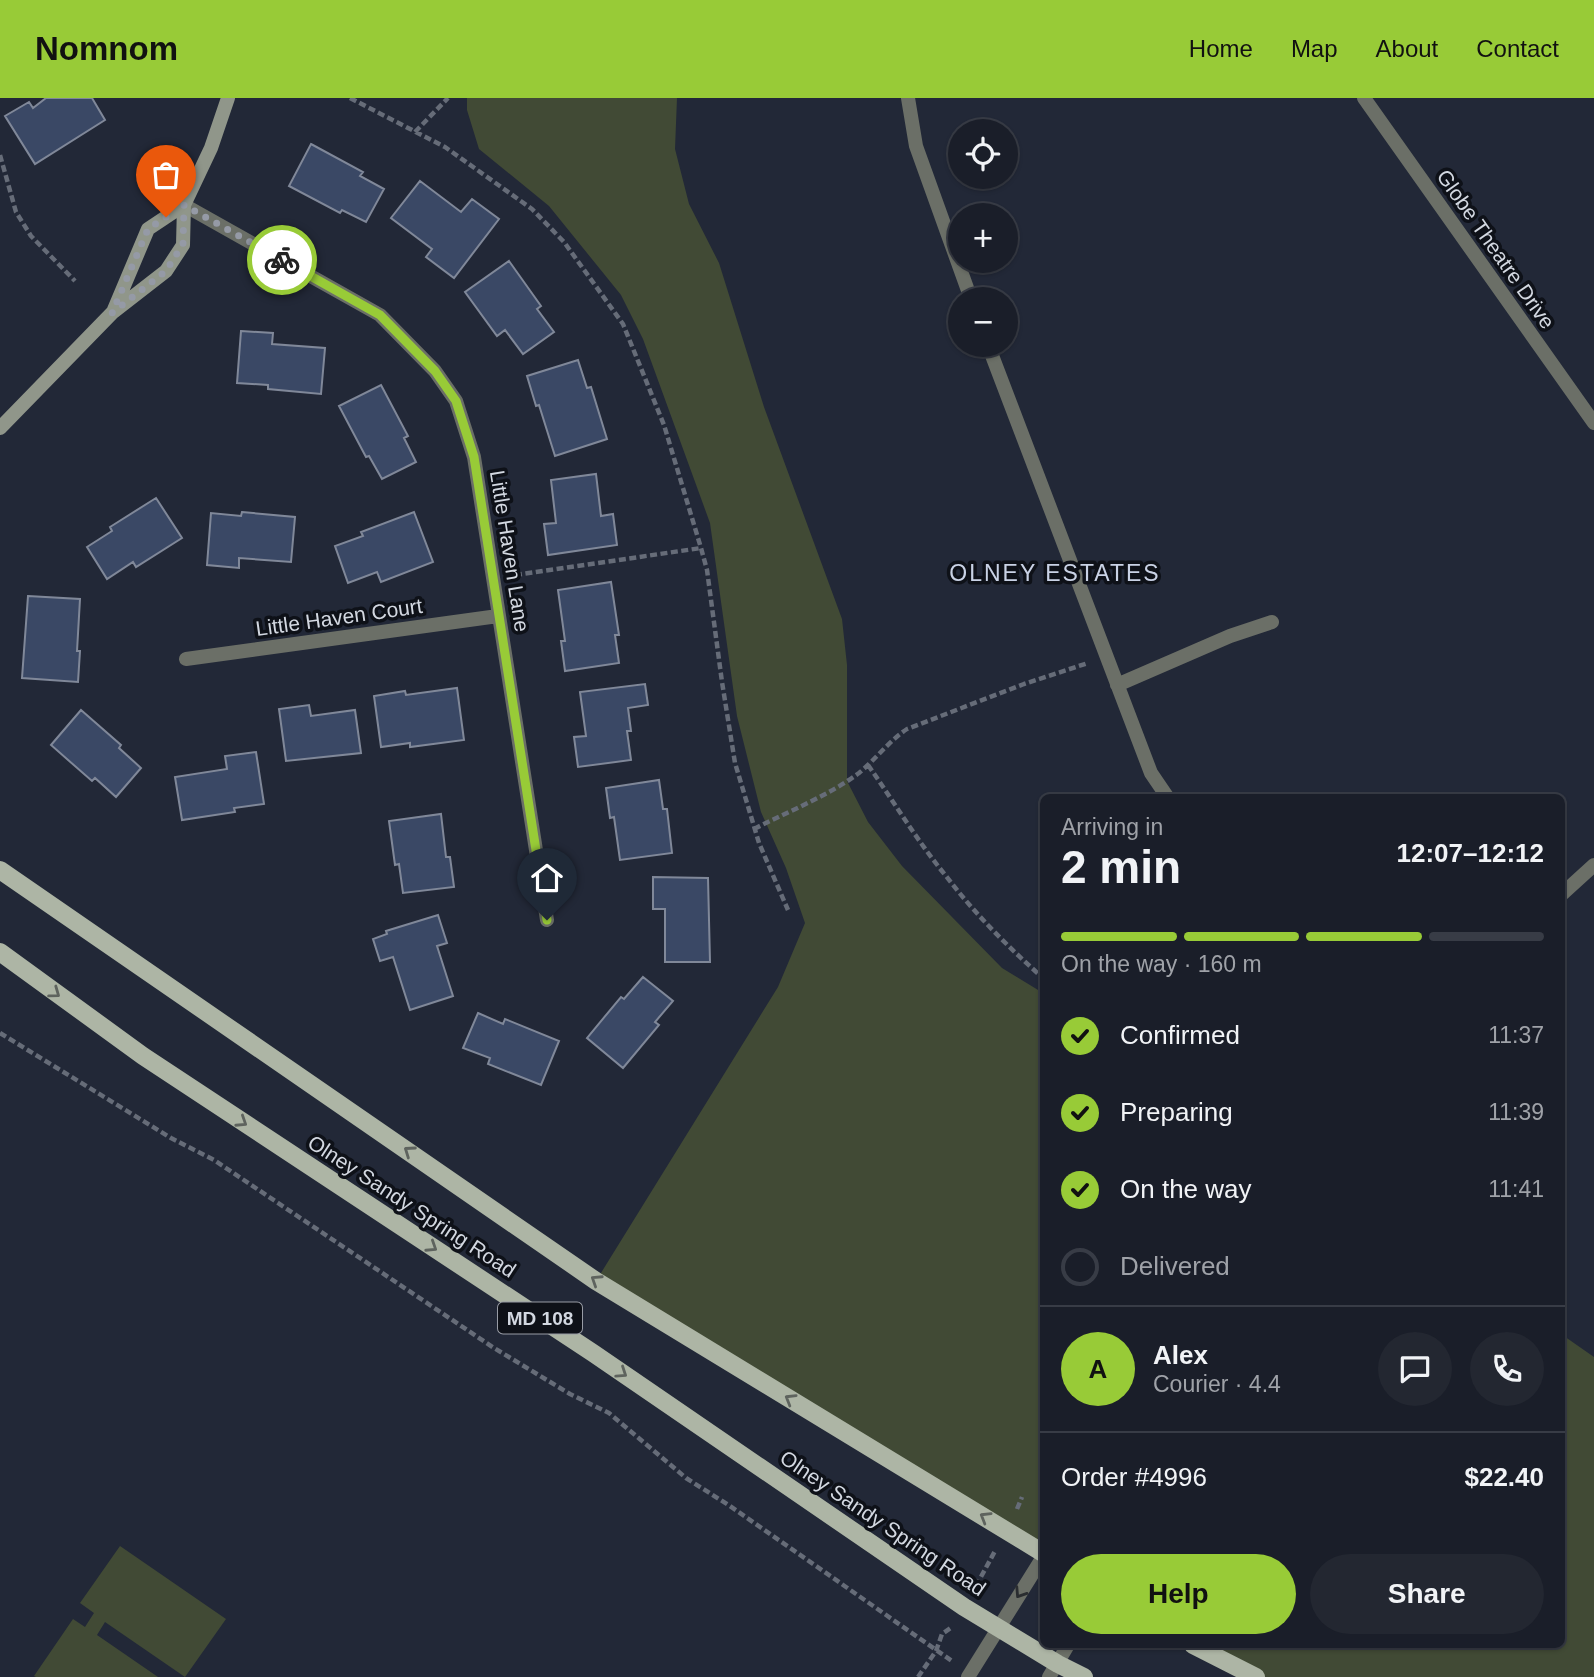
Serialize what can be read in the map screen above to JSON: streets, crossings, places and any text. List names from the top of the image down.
{
  "streets": {
    "main road": ["Olney Sandy Spring Road", "MD 108"],
    "street": ["Globe Theatre Drive", "Little Haven Lane", "Little Haven Court"]
  },
  "crossings": [
    ["Little Haven Lane", "Little Haven Court"]
  ],
  "districts": ["OLNEY ESTATES"],
  "page": {
    "header": "Nomnom",
    "nav": [
      "Home",
      "Map",
      "About",
      "Contact"
    ],
    "map_buttons": ["+", "−"],
    "heading": ["2 min", "Arriving in", "12:07–12:12"],
    "panel": [
      "Alex",
      "Courier · 4.4",
      "Order #4996",
      "$22.40"
    ],
    "bar": "On the way · 160 m",
    "list": [
      ["Confirmed", "11:37"],
      ["Preparing", "11:39"],
      ["On the way", "11:41"],
      "Delivered"
    ],
    "round": "A",
    "buttons": ["Help", "Share"]
  }
}
